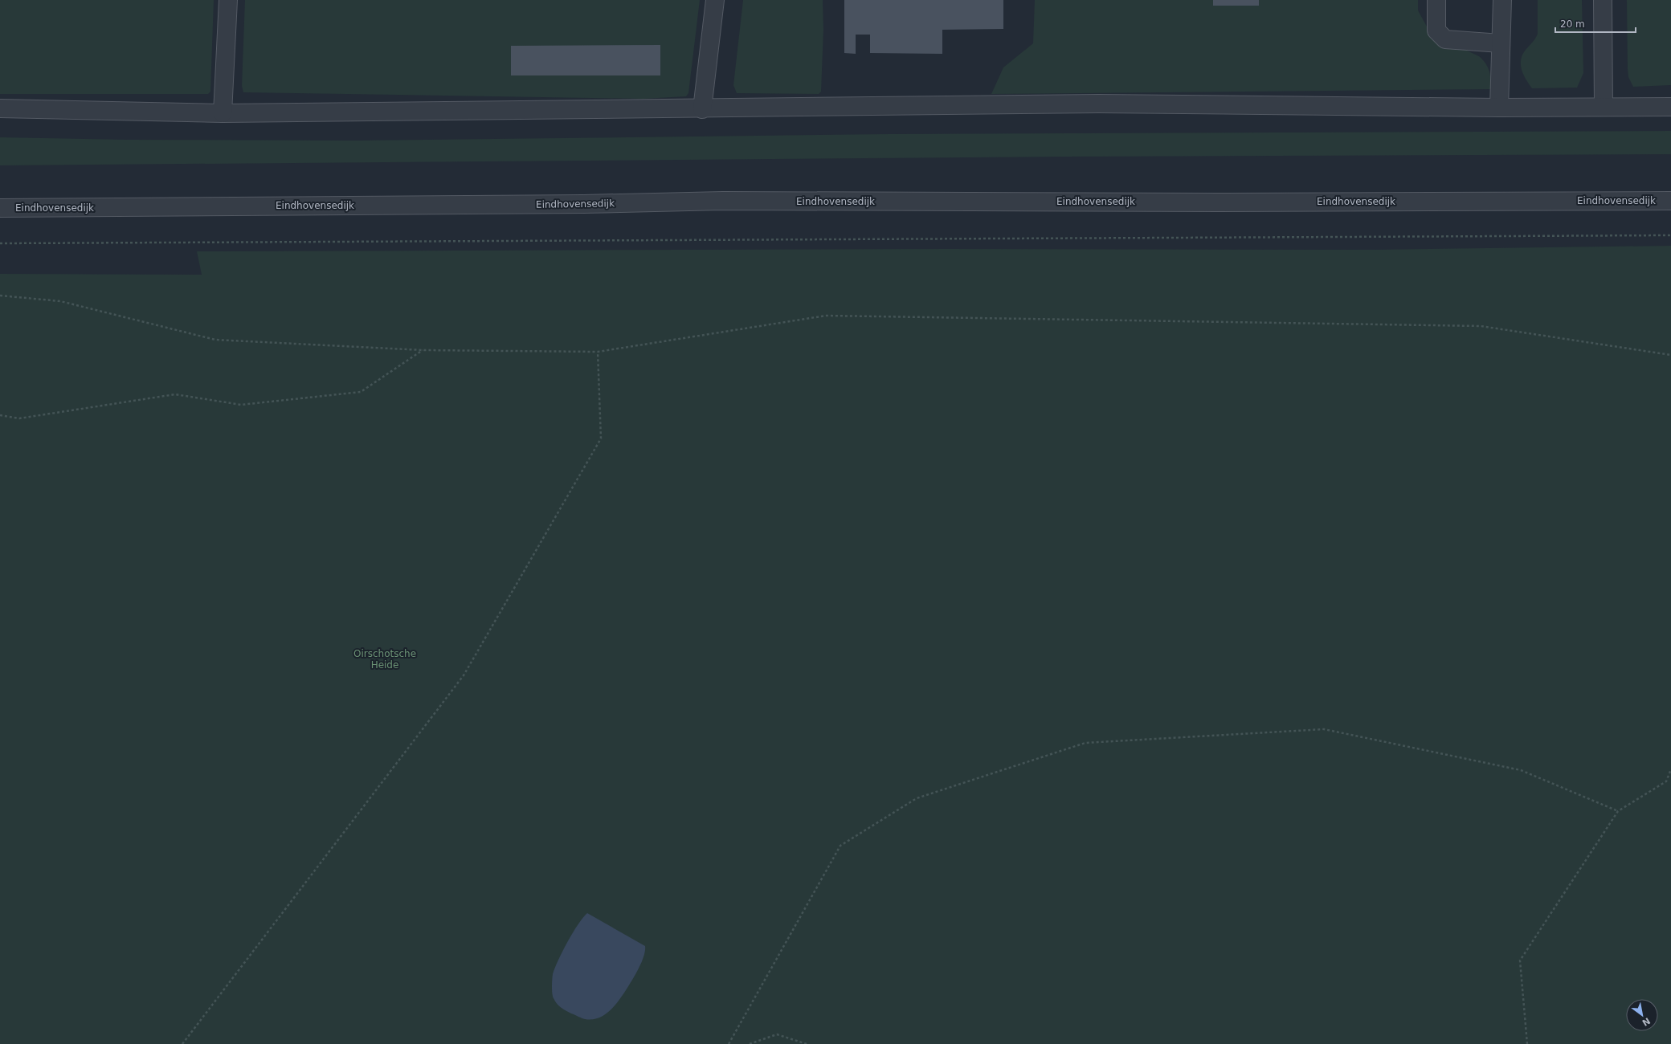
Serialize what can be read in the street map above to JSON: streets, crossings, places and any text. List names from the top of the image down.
{
  "streets": {
    "street": ["Eindhovensedijk"]
  },
  "parks": ["Oirschotsche Heide"],
  "scale_bar": "20 m",
  "north": "bottom right"
}
